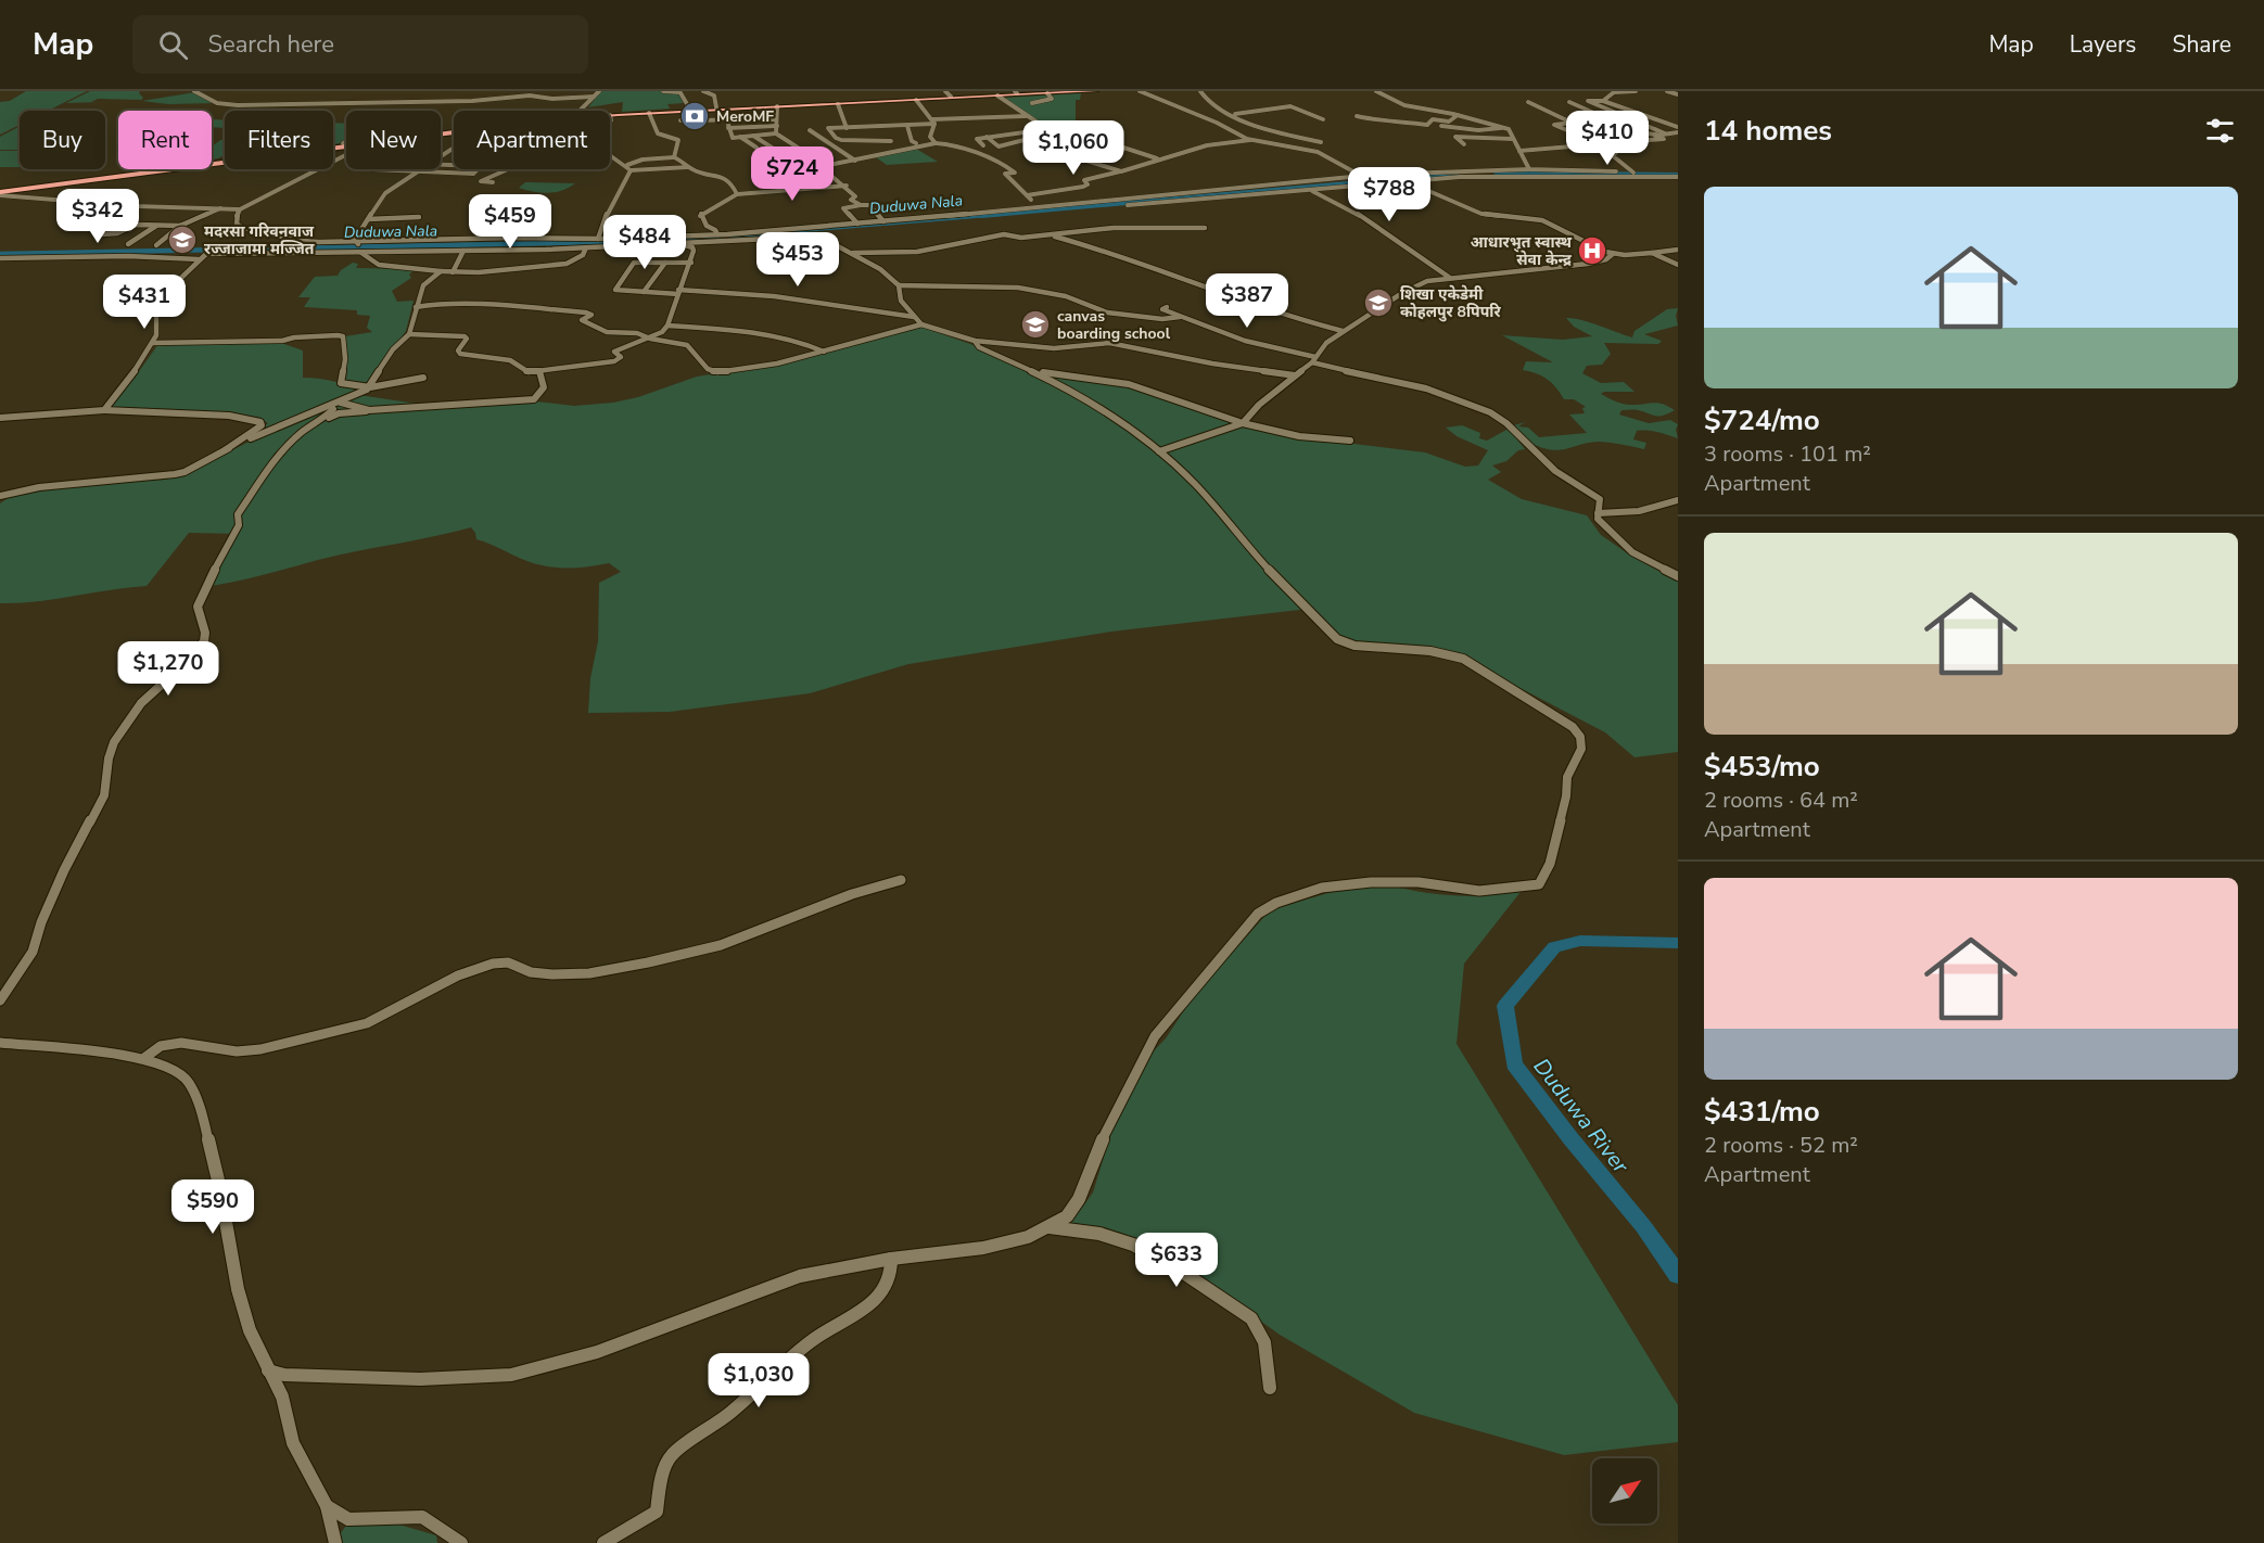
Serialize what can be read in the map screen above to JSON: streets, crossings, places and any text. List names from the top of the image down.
{
  "water": ["Duduwa Nala", "Duduwa River"],
  "places": {
    "bank": ["MeroMF"],
    "school or university": ["मदरसा गरिवनवाज रज्जाजामा मज्जित", "शिखा एकेडेमी कोहलपुर 8पिपरि", "canvas boarding school"],
    "hospital": ["आधारभुत स्वास्थ सेवा केन्द्र"]
  },
  "north": "top right",
  "page": {
    "header": "Map",
    "search": "Search here",
    "nav": ["Map", "Layers", "Share"],
    "heading": "14 homes",
    "price": [
      "$410",
      "$1,060",
      "$724",
      "$788",
      "$342",
      "$459",
      "$484",
      "$453",
      "$387",
      "$431",
      "$1,270",
      "$590",
      "$633",
      "$1,030"
    ],
    "chip": [
      "Buy",
      "Rent",
      "Filters",
      "New",
      "Apartment"
    ],
    "list": [
      {
        "name": "$724/mo",
        "note": "3 rooms · 101 m² · Apartment"
      },
      {
        "name": "$453/mo",
        "note": "2 rooms · 64 m² · Apartment"
      },
      {
        "name": "$431/mo",
        "note": "2 rooms · 52 m² · Apartment"
      }
    ]
  }
}
